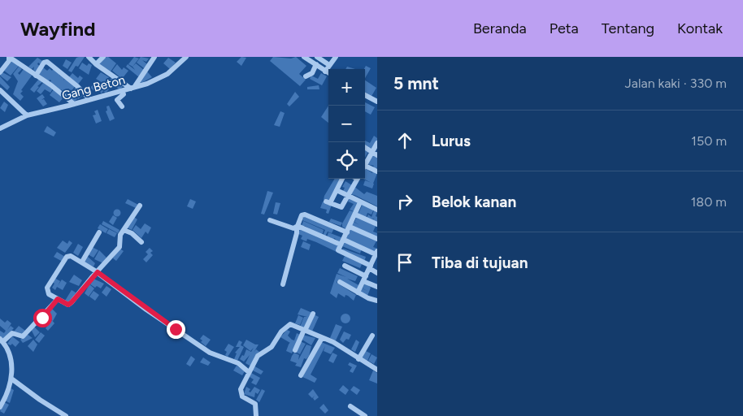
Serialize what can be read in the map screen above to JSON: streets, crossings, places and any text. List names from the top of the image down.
{
  "streets": {
    "street": ["Gang Beton"]
  },
  "page": {
    "header": "Wayfind",
    "nav": [
      "Beranda",
      "Peta",
      "Tentang",
      "Kontak"
    ],
    "heading": ["5 mnt", "Jalan kaki · 330 m"],
    "map_buttons": ["+", "−"],
    "list": [
      ["Lurus", "150 m"],
      ["Belok kanan", "180 m"],
      "Tiba di tujuan"
    ]
  }
}
